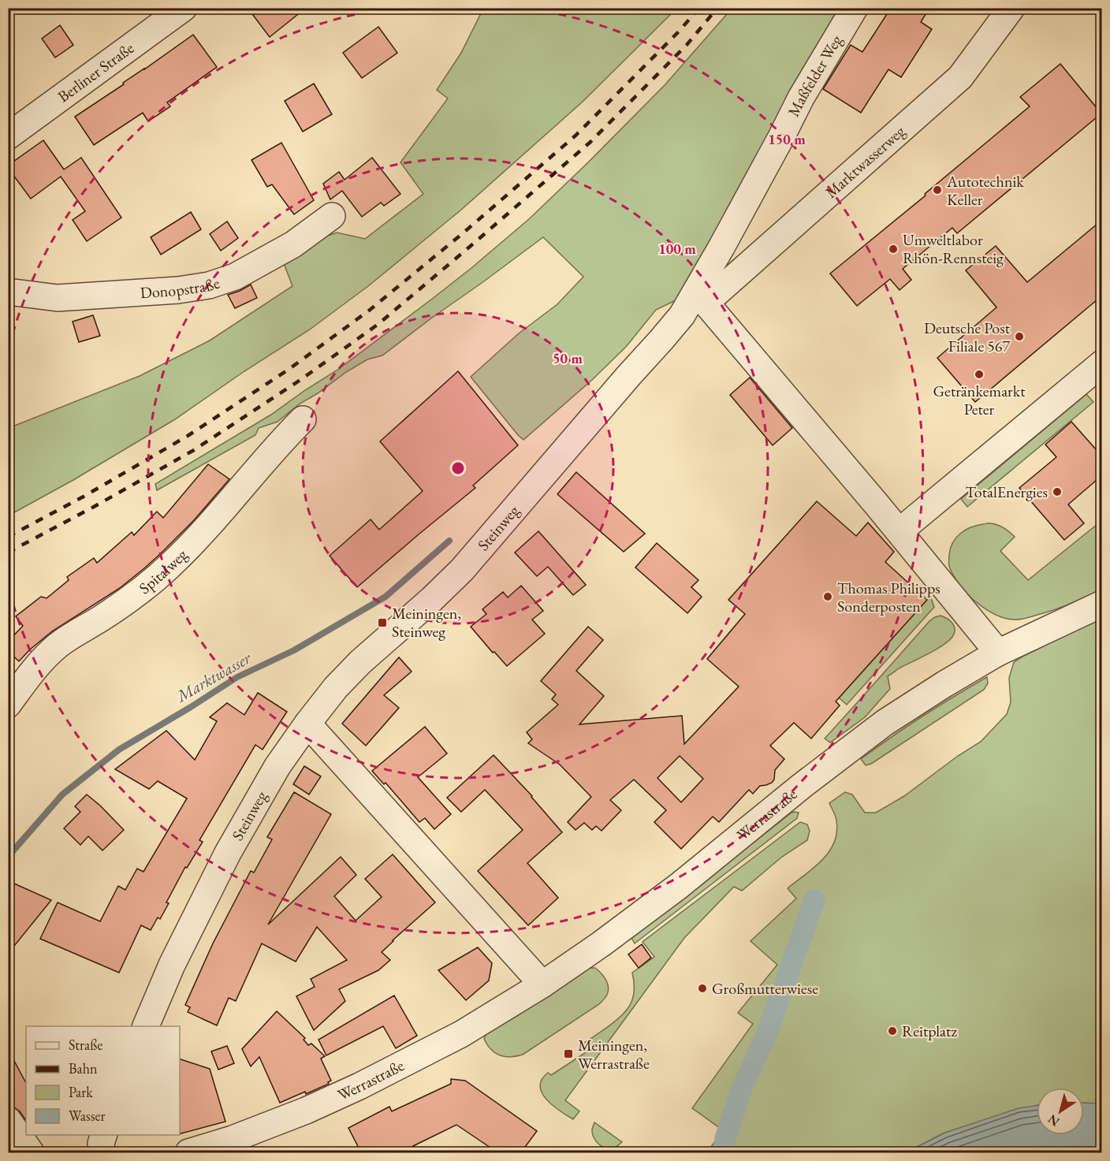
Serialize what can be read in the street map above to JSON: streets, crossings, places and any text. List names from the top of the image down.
{
  "streets": {
    "street": [
      "Berliner Straße",
      "Maßfelder Weg",
      "Marktwasserweg",
      "Donopstraße",
      "Steinweg",
      "Spitalweg",
      "Werrastraße"
    ]
  },
  "crossings": [
    ["Maßfelder Weg", "Marktwasserweg"],
    ["Maßfelder Weg", "Steinweg"],
    ["Marktwasserweg", "Steinweg"]
  ],
  "water": ["Marktwasser"],
  "places": {
    "other": [
      "Autotechnik Keller",
      "Umweltlabor Rhön-Rennsteig",
      "Deutsche Post Filiale 567",
      "Getränkemarkt Peter",
      "TotalEnergies",
      "Thomas Philipps Sonderposten",
      "Großmutterwiese",
      "Reitplatz"
    ],
    "transit": ["Meiningen, Steinweg", "Meiningen, Werrastraße"]
  },
  "legend": [
    "Straße",
    "Bahn",
    "Park",
    "Wasser"
  ],
  "north": "bottom left",
  "rings": ["150 m", "100 m", "50 m"]
}
